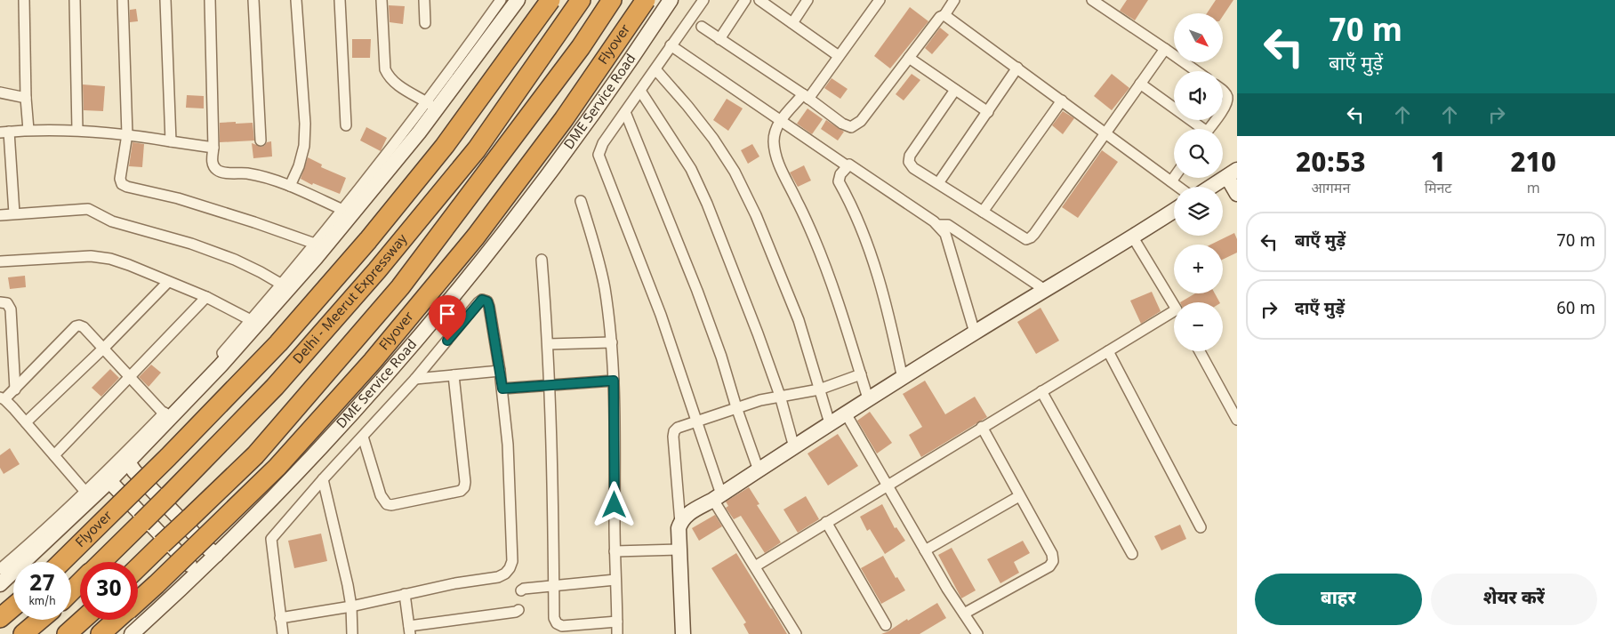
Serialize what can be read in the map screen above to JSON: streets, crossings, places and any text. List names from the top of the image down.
{
  "streets": {
    "highway": ["Flyover", "Delhi - Meerut Expressway"],
    "main road": ["DME Service Road"]
  },
  "north": "bottom right",
  "page": {
    "turn": ["70 m", "बाएँ मुड़ें"],
    "map_buttons": ["+", "−"],
    "eta": [
      "20:53",
      "आगमन",
      "1",
      "मिनट",
      "210",
      "m"
    ],
    "list": [
      {
        "name": "बाएँ मुड़ें",
        "value": "70 m"
      },
      {
        "name": "दाएँ मुड़ें",
        "value": "60 m"
      }
    ],
    "speed": "27 km/h",
    "limit": "30",
    "buttons": ["बाहर", "शेयर करें"]
  }
}
